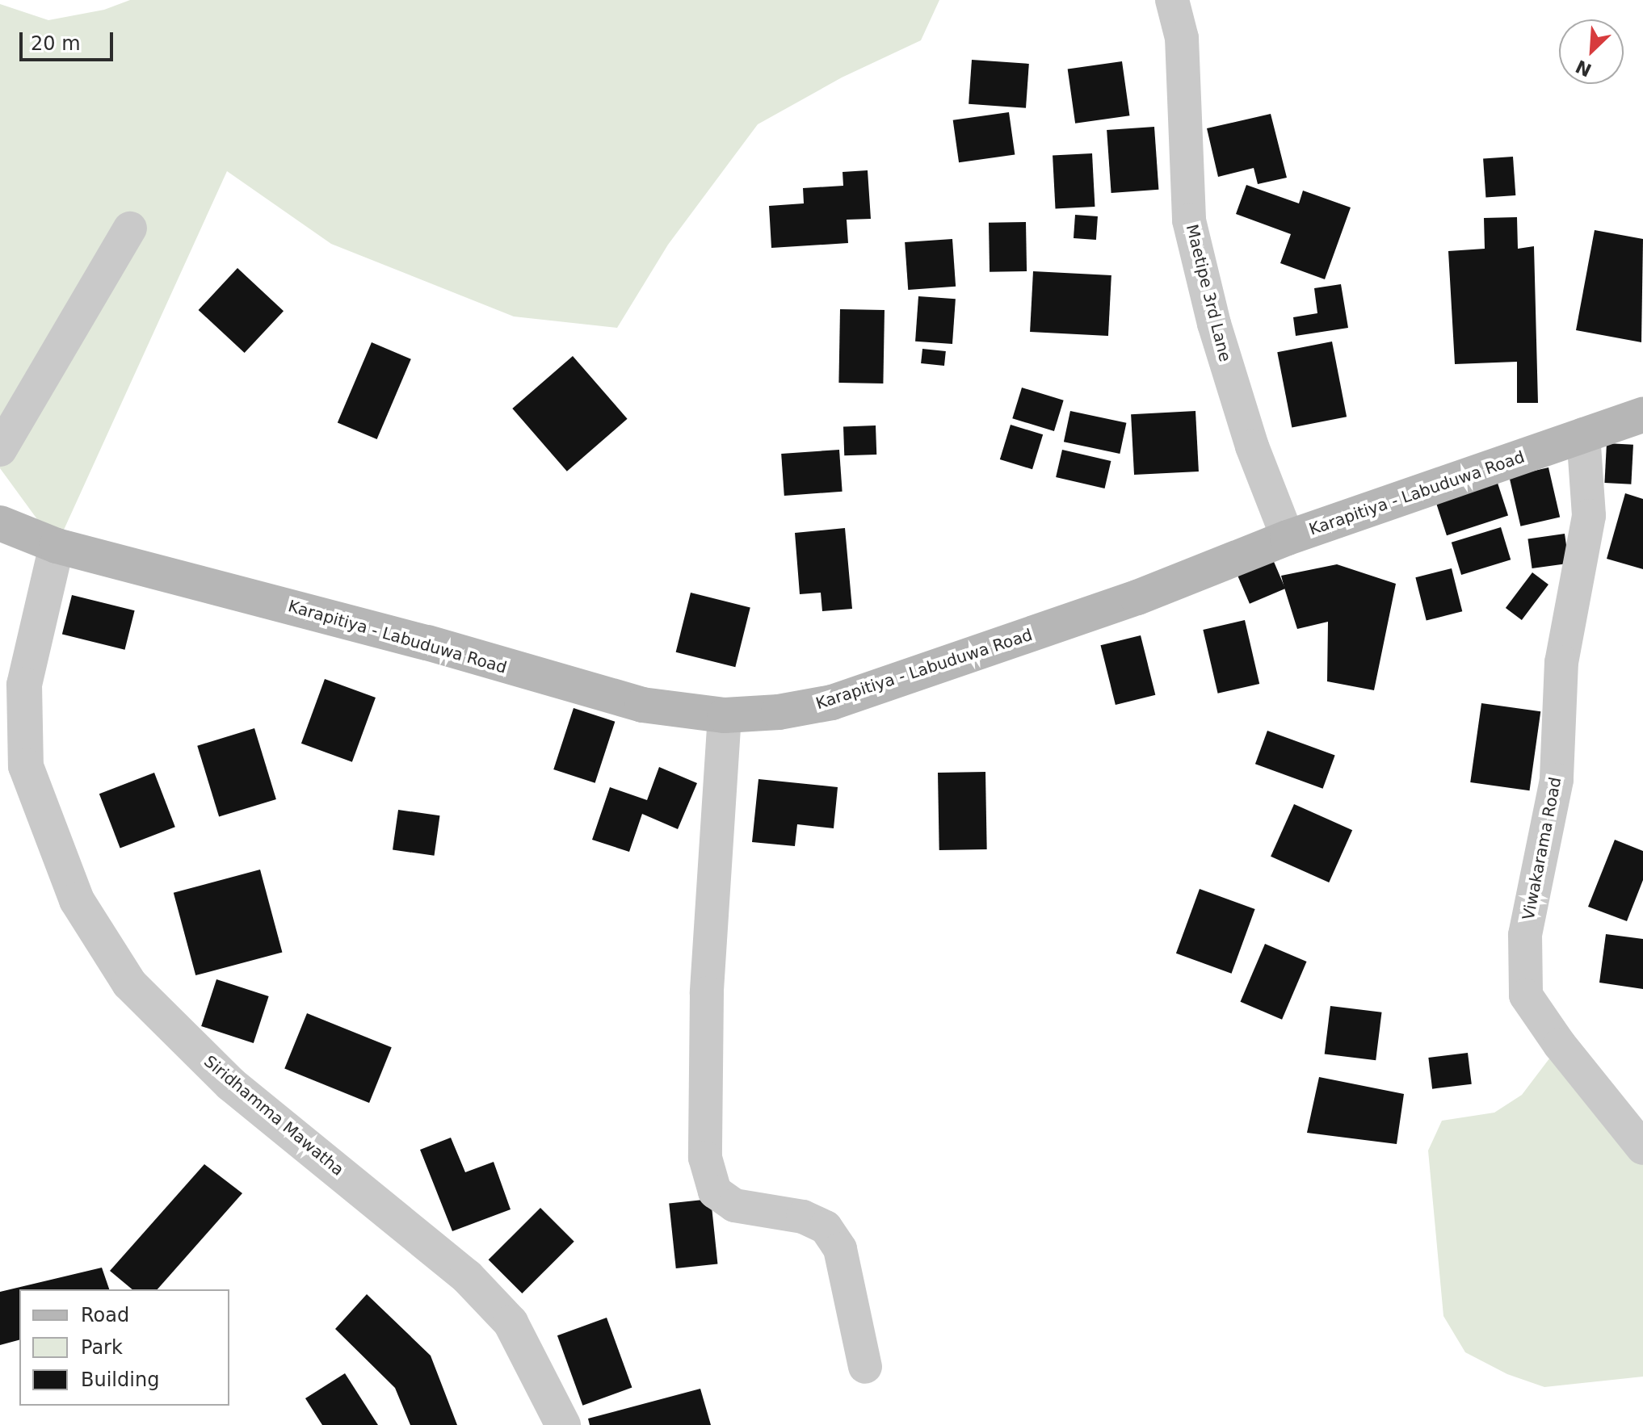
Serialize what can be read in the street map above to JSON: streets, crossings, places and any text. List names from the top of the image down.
{
  "streets": {
    "main road": ["Karapitiya - Labuduwa Road"],
    "street": ["Maetipe 3rd Lane", "Viwakarama Road", "Siridhamma Mawatha"]
  },
  "crossings": [
    ["Maetipe 3rd Lane", "Karapitiya - Labuduwa Road"],
    ["Karapitiya - Labuduwa Road", "Viwakarama Road"],
    ["Karapitiya - Labuduwa Road", "Siridhamma Mawatha"]
  ],
  "legend": ["Road", "Park", "Building"],
  "scale_bar": "20 m",
  "north": "bottom left"
}
